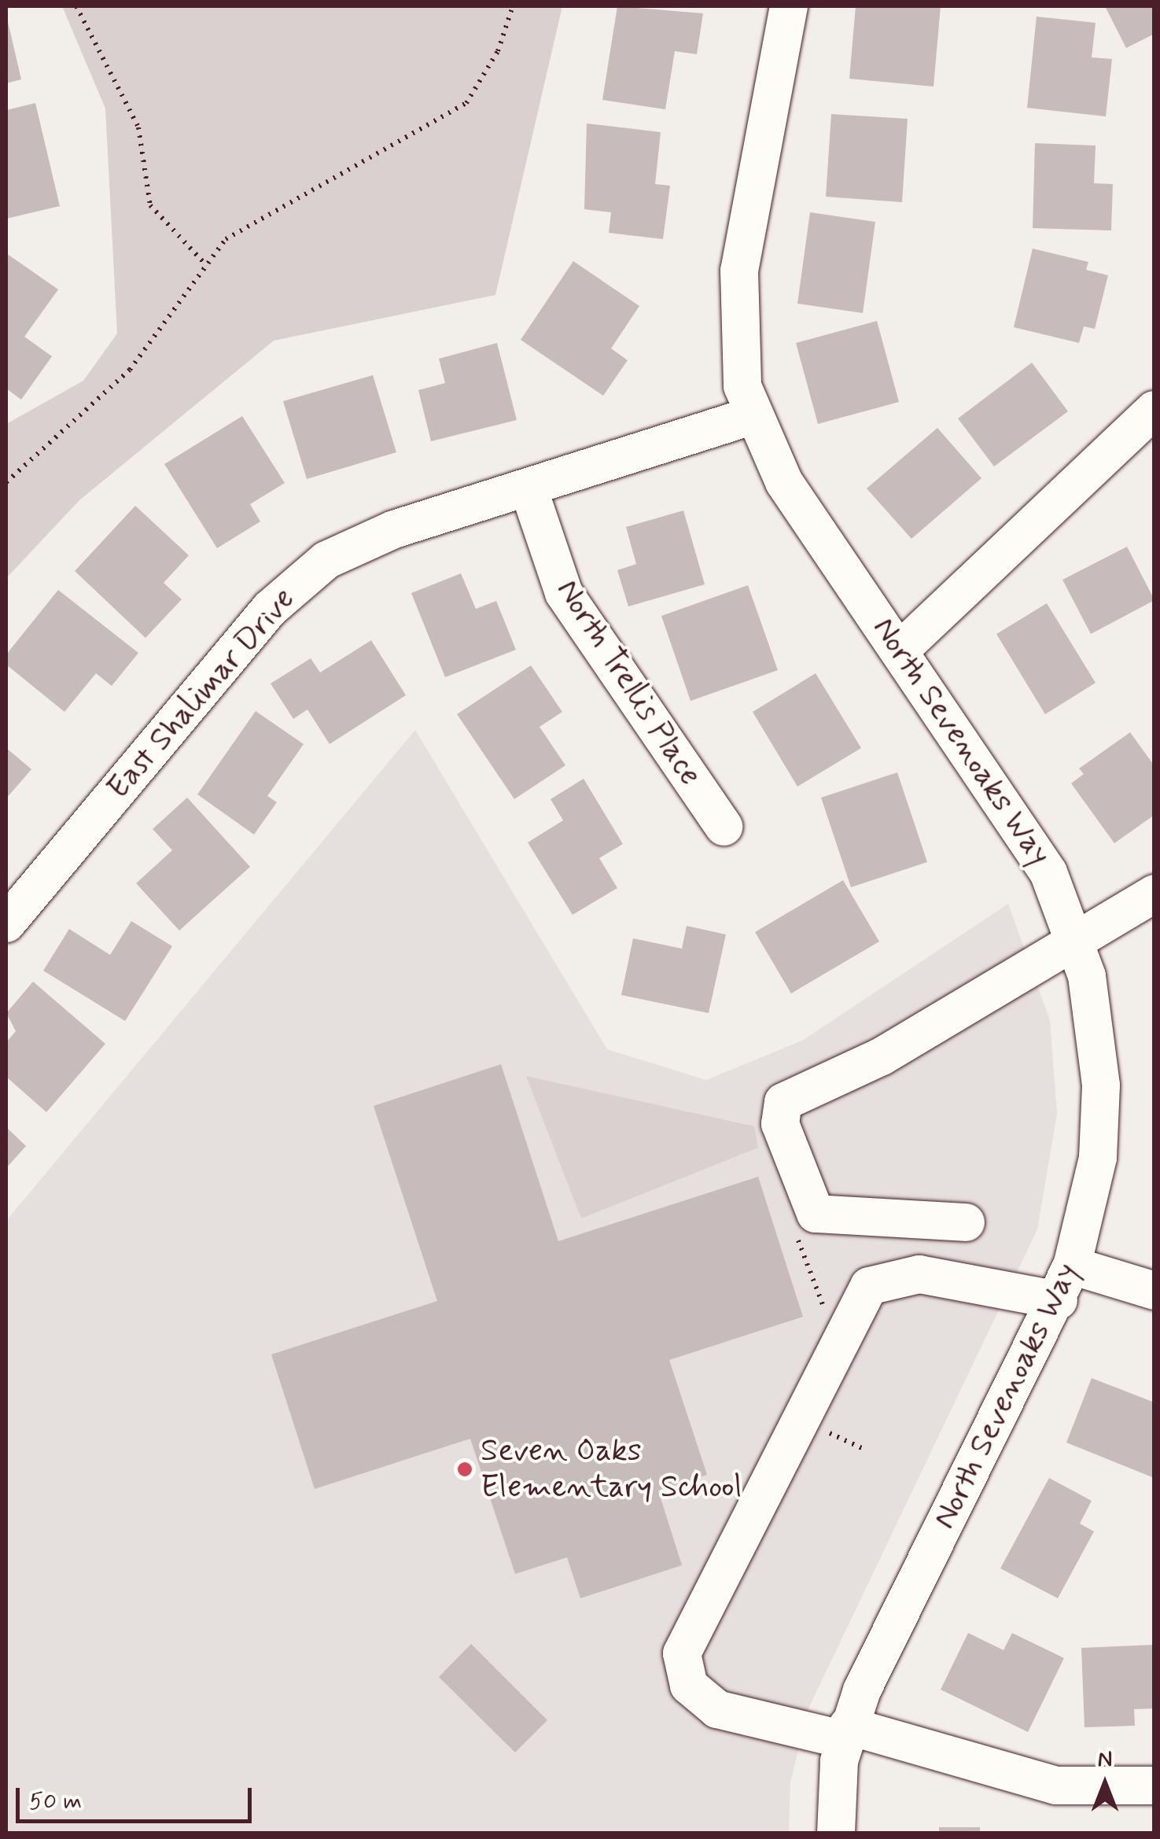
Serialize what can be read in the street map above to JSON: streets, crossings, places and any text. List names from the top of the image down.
{
  "streets": {
    "street": ["North Trellis Place", "East Shalimar Drive", "North Sevenoaks Way"]
  },
  "crossings": [
    ["North Trellis Place", "East Shalimar Drive"],
    ["East Shalimar Drive", "North Sevenoaks Way"]
  ],
  "places": ["Seven Oaks Elementary School"],
  "scale_bar": "50 m",
  "north": "top"
}
